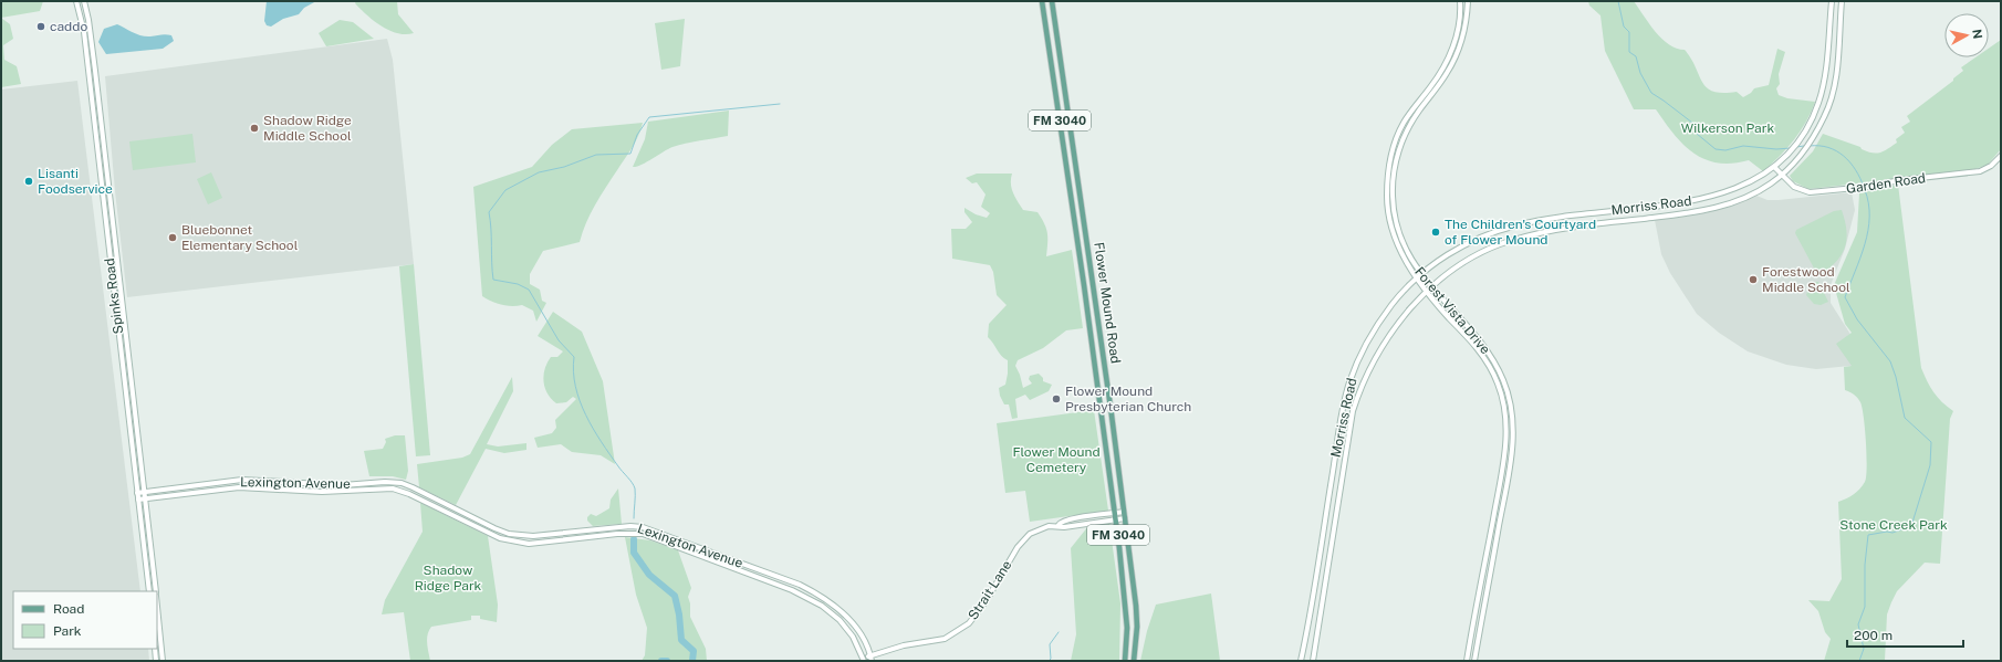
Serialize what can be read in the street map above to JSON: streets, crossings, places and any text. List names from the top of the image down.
{
  "streets": {
    "main road": [
      "FM 3040",
      "Garden Road",
      "Morriss Road",
      "Spinks Road",
      "Flower Mound Road",
      "Forest Vista Drive",
      "Lexington Avenue",
      "Strait Lane"
    ]
  },
  "crossings": [
    ["Garden Road", "Morriss Road"],
    ["Morriss Road", "Forest Vista Drive"],
    ["Spinks Road", "Lexington Avenue"],
    ["Flower Mound Road", "Strait Lane"],
    ["Lexington Avenue", "Strait Lane"]
  ],
  "parks": [
    "Wilkerson Park",
    "Flower Mound Cemetery",
    "Stone Creek Park",
    "Shadow Ridge Park"
  ],
  "places": [
    "caddo",
    "Shadow Ridge Middle School",
    "Lisanti Foodservice",
    "The Children's Courtyard of Flower Mound",
    "Bluebonnet Elementary School",
    "Forestwood Middle School",
    "Flower Mound Presbyterian Church"
  ],
  "legend": ["Road", "Park"],
  "scale_bar": "200 m",
  "north": "right"
}
